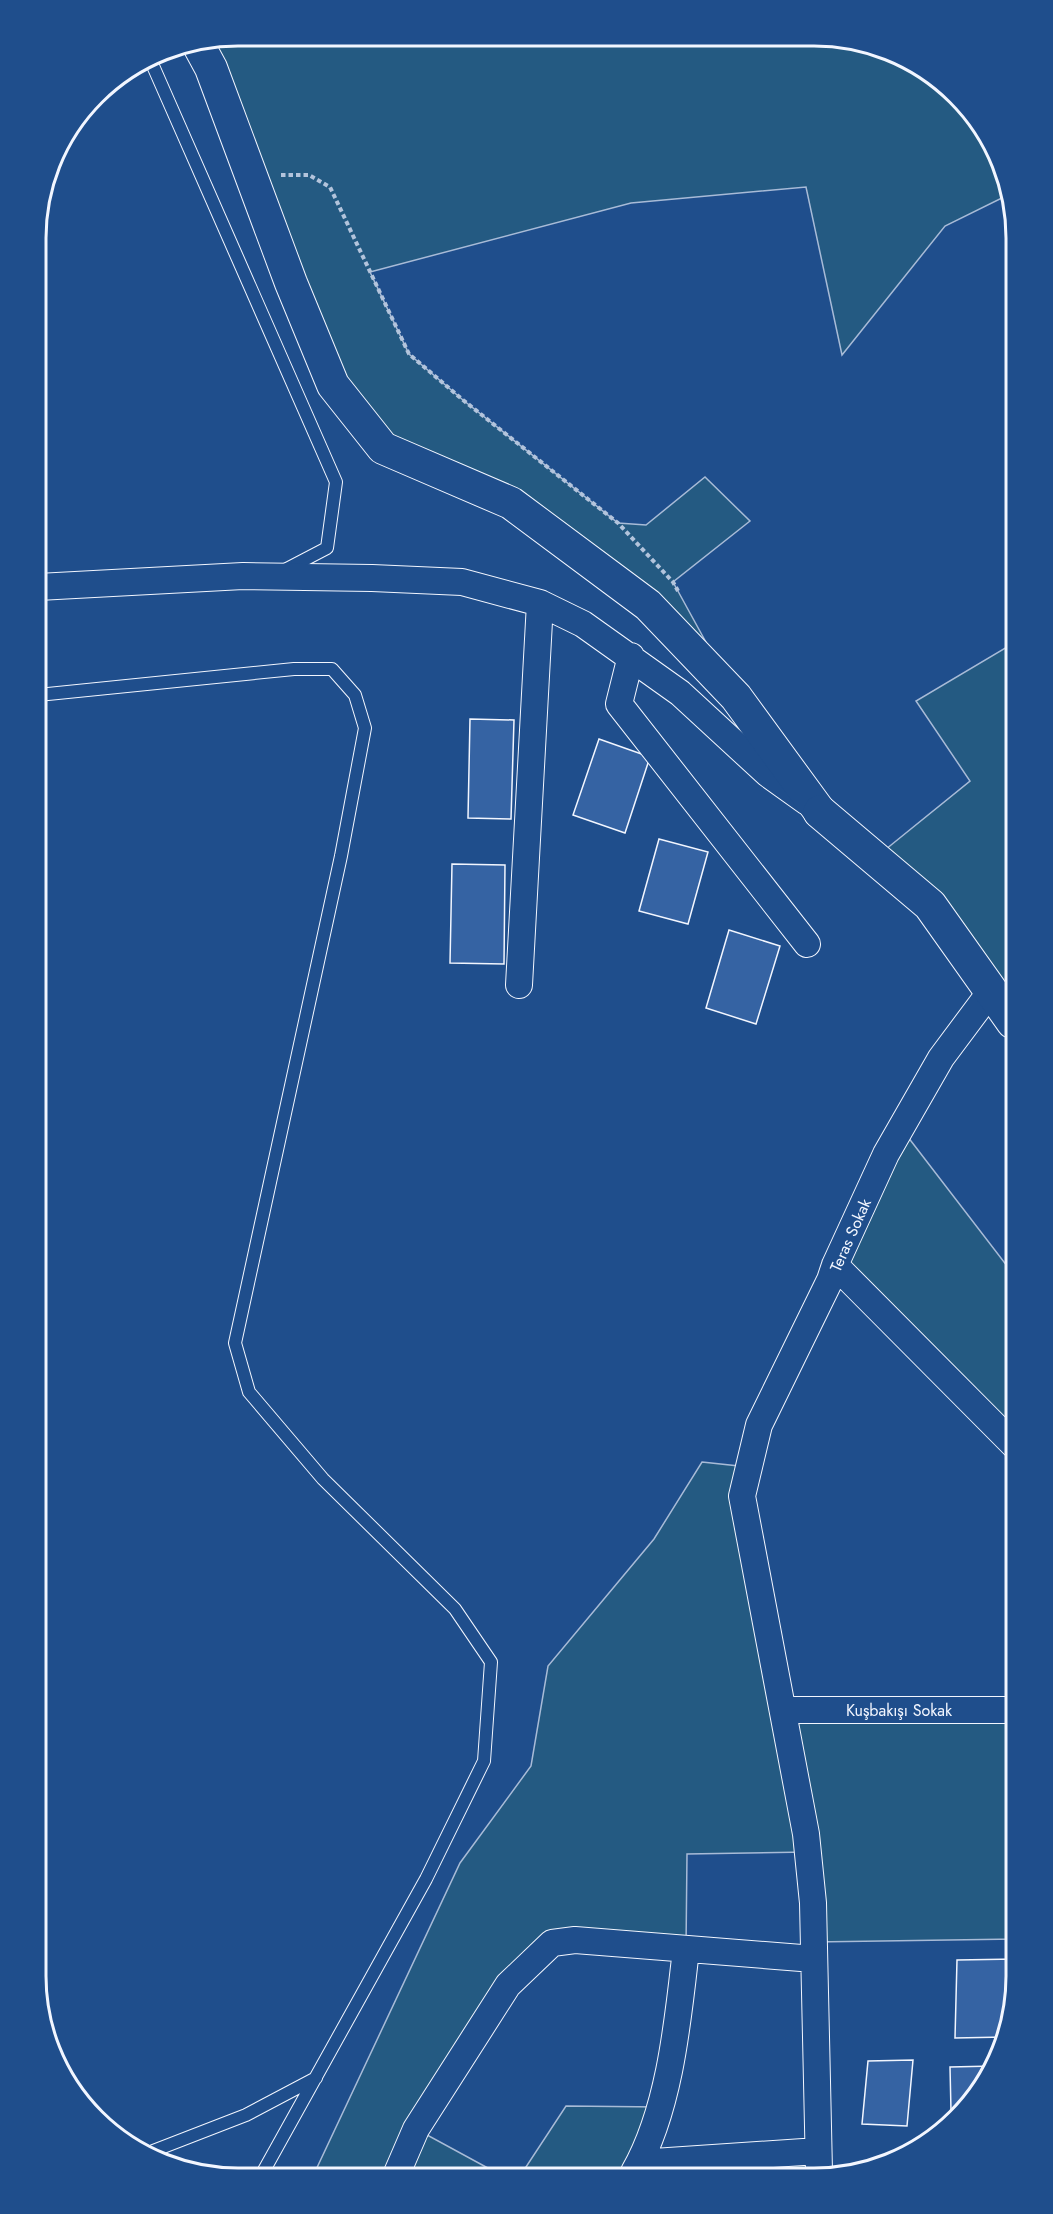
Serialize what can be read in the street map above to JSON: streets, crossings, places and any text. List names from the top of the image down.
{
  "streets": {
    "street": ["Teras Sokak", "Kuşbakışı Sokak"]
  },
  "crossings": [
    ["Teras Sokak", "Kuşbakışı Sokak"]
  ]
}
